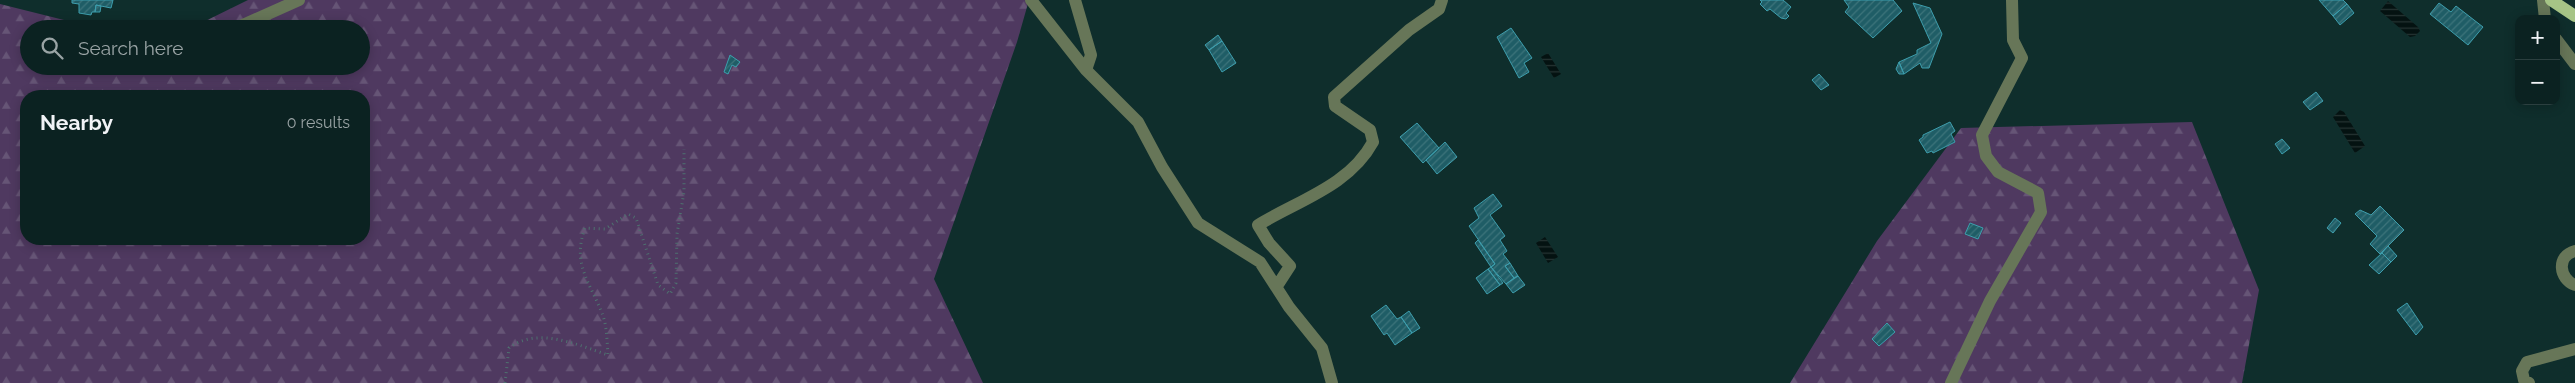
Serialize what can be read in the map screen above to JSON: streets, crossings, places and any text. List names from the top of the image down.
{
  "page": {
    "map_buttons": ["+", "−"],
    "search": "Search here",
    "heading": ["Nearby", "0 results"]
  }
}
